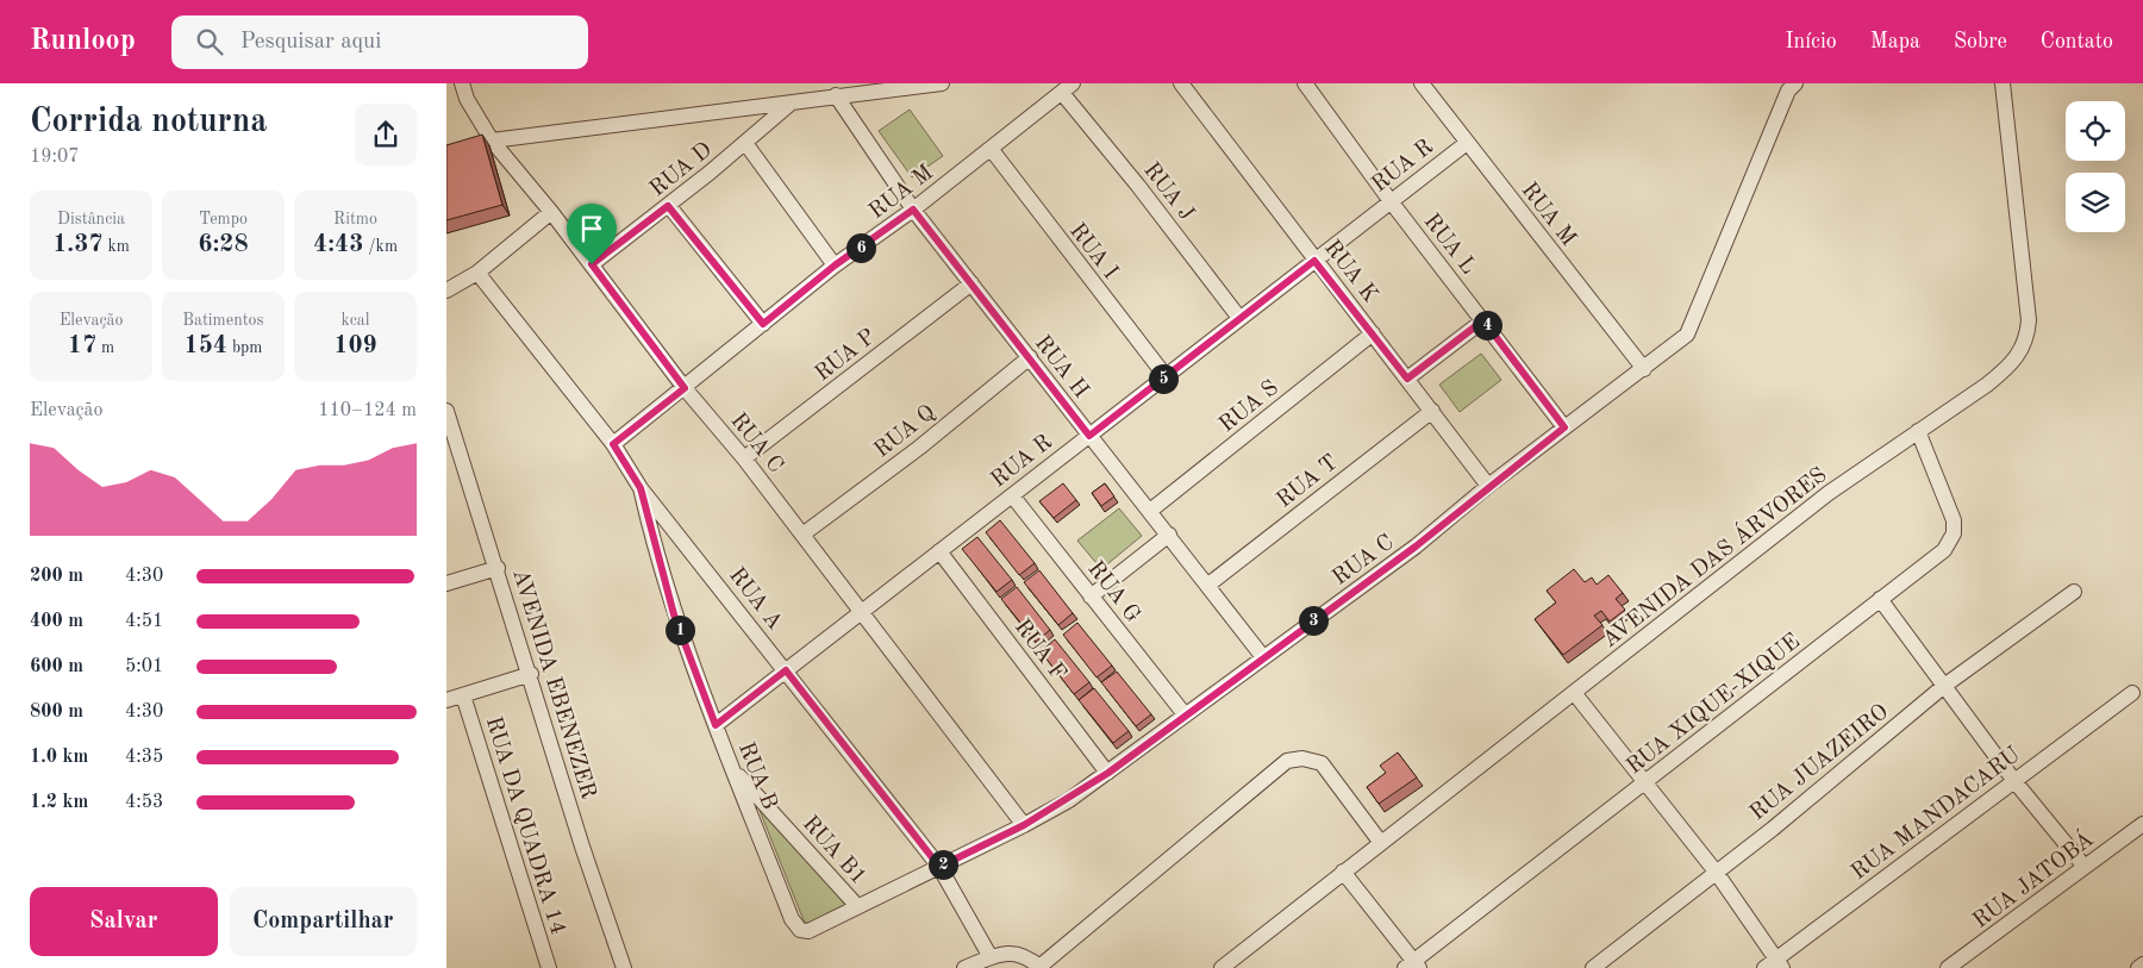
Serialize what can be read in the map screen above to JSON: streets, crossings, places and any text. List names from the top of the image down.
{
  "streets": {
    "street": [
      "RUA R",
      "RUA D",
      "RUA M",
      "RUA J",
      "RUA L",
      "RUA I",
      "RUA K",
      "RUA P",
      "RUA H",
      "RUA S",
      "RUA Q",
      "RUA C",
      "RUA T",
      "AVENIDA DAS ÁRVORES",
      "RUA G",
      "RUA A",
      "RUA F",
      "AVENIDA EBENEZER",
      "RUA XIQUE-XIQUE",
      "RUA JUAZEIRO",
      "RUA B",
      "RUA MANDACARU",
      "RUA DA QUADRA 14",
      "RUA B1",
      "RUA JATOBÁ"
    ]
  },
  "crossings": [
    ["RUA R", "RUA M"],
    ["RUA R", "RUA J"],
    ["RUA R", "RUA L"],
    ["RUA R", "RUA I"],
    ["RUA R", "RUA K"],
    ["RUA R", "RUA H"],
    ["RUA R", "RUA C"],
    ["RUA R", "RUA G"],
    ["RUA R", "RUA A"],
    ["RUA R", "RUA F"],
    ["RUA R", "RUA B"],
    ["RUA D", "RUA C"],
    ["RUA M", "RUA J"],
    ["RUA M", "RUA I"],
    ["RUA M", "RUA H"],
    ["RUA M", "RUA C"],
    ["RUA M", "RUA A"],
    ["RUA L", "RUA C"],
    ["RUA K", "RUA S"],
    ["RUA K", "RUA C"],
    ["RUA K", "RUA T"],
    ["RUA P", "RUA H"],
    ["RUA P", "RUA C"],
    ["RUA H", "RUA S"],
    ["RUA H", "RUA Q"],
    ["RUA H", "RUA C"],
    ["RUA H", "RUA T"],
    ["RUA Q", "RUA C"],
    ["RUA C", "RUA G"],
    ["RUA C", "RUA A"],
    ["RUA C", "RUA F"],
    ["RUA C", "RUA B"],
    ["RUA C", "RUA B1"],
    ["AVENIDA DAS ÁRVORES", "RUA XIQUE-XIQUE"],
    ["RUA A", "RUA B"],
    ["RUA B", "RUA B1"]
  ],
  "page": {
    "header": "Runloop",
    "search": "Pesquisar aqui",
    "nav": [
      "Início",
      "Mapa",
      "Sobre",
      "Contato"
    ],
    "heading": ["Corrida noturna", "19:07"],
    "stats": [
      ["Distância", "1.37 km"],
      ["Tempo", "6:28"],
      ["Ritmo", "4:43 /km"],
      ["Elevação", "17 m"],
      ["Batimentos", "154 bpm"],
      ["kcal", "109"]
    ],
    "pins": [
      "6",
      "4",
      "5",
      "3",
      "1",
      "2"
    ],
    "chart": ["Elevação", "110–124 m"],
    "list": [
      {
        "name": "200 m",
        "note": "4:30"
      },
      {
        "name": "400 m",
        "note": "4:51"
      },
      {
        "name": "600 m",
        "note": "5:01"
      },
      {
        "name": "800 m",
        "note": "4:30"
      },
      {
        "name": "1.0 km",
        "note": "4:35"
      },
      {
        "name": "1.2 km",
        "note": "4:53"
      }
    ],
    "buttons": ["Salvar", "Compartilhar"]
  }
}
